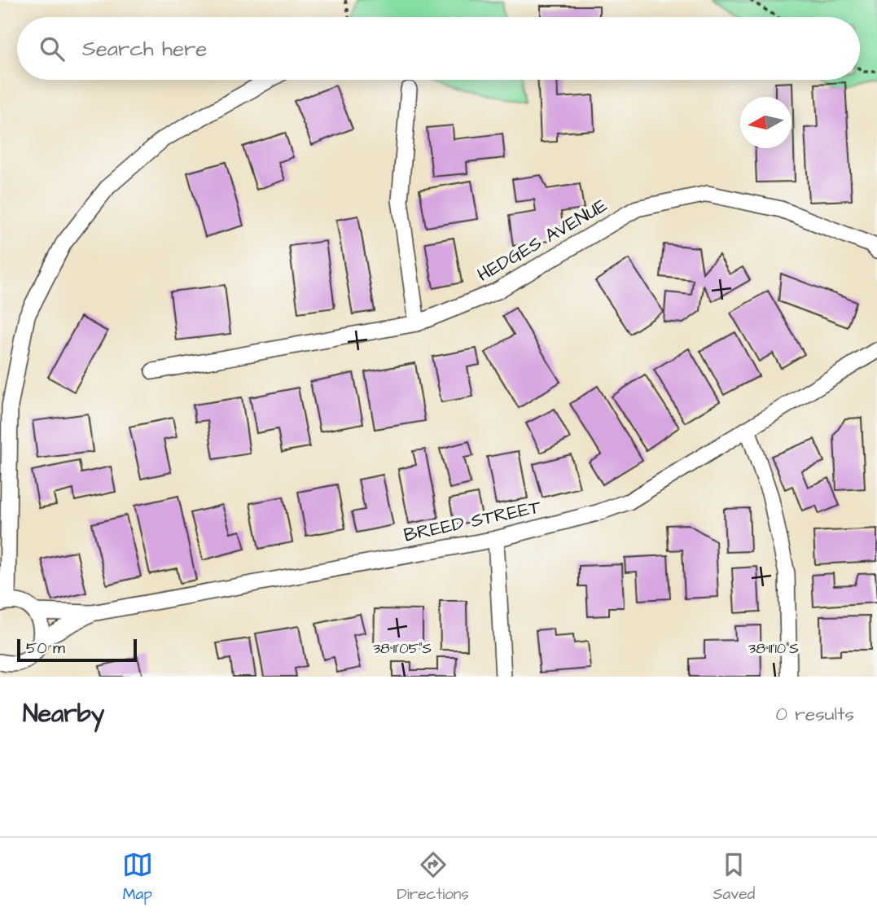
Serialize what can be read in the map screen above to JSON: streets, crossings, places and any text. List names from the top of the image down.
{
  "streets": {
    "street": ["HEDGES AVENUE", "BREED STREET"]
  },
  "scale_bar": "50 m",
  "north": "left",
  "page": {
    "search": "Search here",
    "scale": "50 m",
    "heading": ["Nearby", "0 results"],
    "nav": ["Map", "Directions", "Saved"]
  },
  "coordinates": ["38°11'05\"S", "38°11'10\"S"]
}
